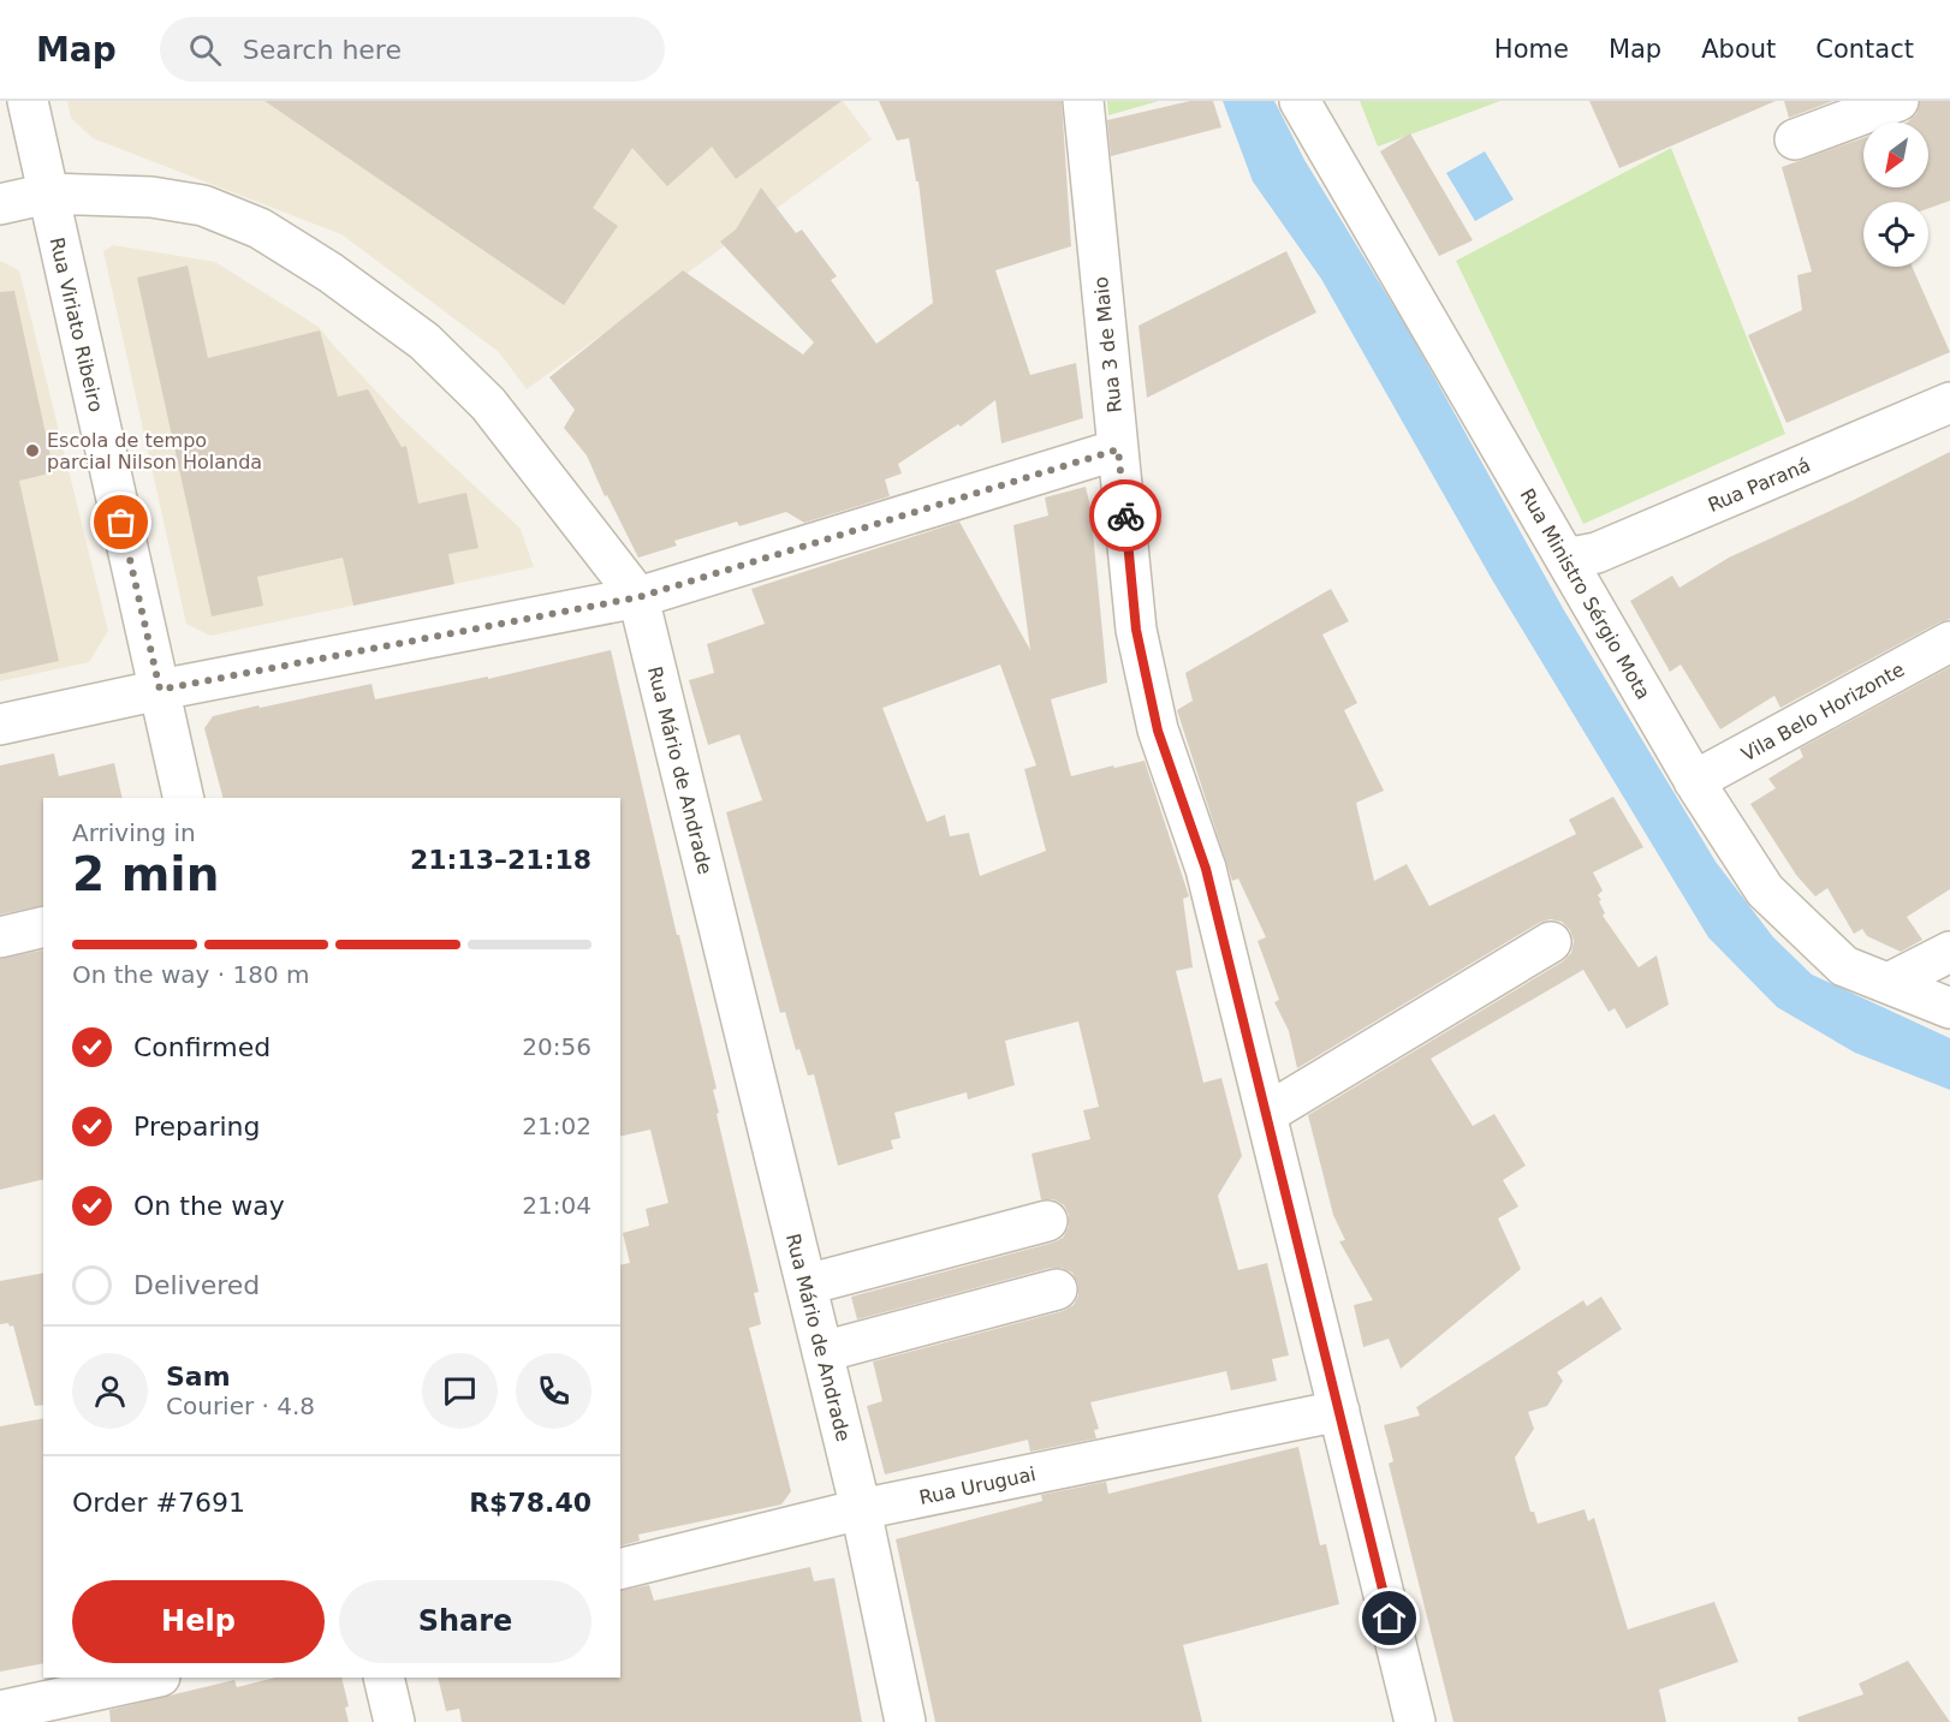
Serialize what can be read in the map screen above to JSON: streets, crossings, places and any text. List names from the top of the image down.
{
  "streets": {
    "street": [
      "Rua Viriato Ribeiro",
      "Rua 3 de Maio",
      "Rua Paraná",
      "Rua Ministro Sérgio Mota",
      "Vila Belo Horizonte",
      "Rua Mário de Andrade",
      "Rua Uruguai"
    ]
  },
  "crossings": [
    ["Rua Viriato Ribeiro", "Rua Mário de Andrade"],
    ["Rua 3 de Maio", "Rua Uruguai"],
    ["Rua Paraná", "Rua Ministro Sérgio Mota"],
    ["Rua Ministro Sérgio Mota", "Vila Belo Horizonte"],
    ["Rua Mário de Andrade", "Rua Uruguai"]
  ],
  "places": ["Escola de tempo parcial Nilson Holanda"],
  "north": "bottom left",
  "page": {
    "header": "Map",
    "search": "Search here",
    "nav": [
      "Home",
      "Map",
      "About",
      "Contact"
    ],
    "heading": ["2 min", "Arriving in", "21:13–21:18"],
    "panel": [
      "Sam",
      "Courier · 4.8",
      "Order #7691",
      "R$78.40"
    ],
    "bar": "On the way · 180 m",
    "list": [
      ["Confirmed", "20:56"],
      ["Preparing", "21:02"],
      ["On the way", "21:04"],
      "Delivered"
    ],
    "buttons": ["Help", "Share"]
  }
}
